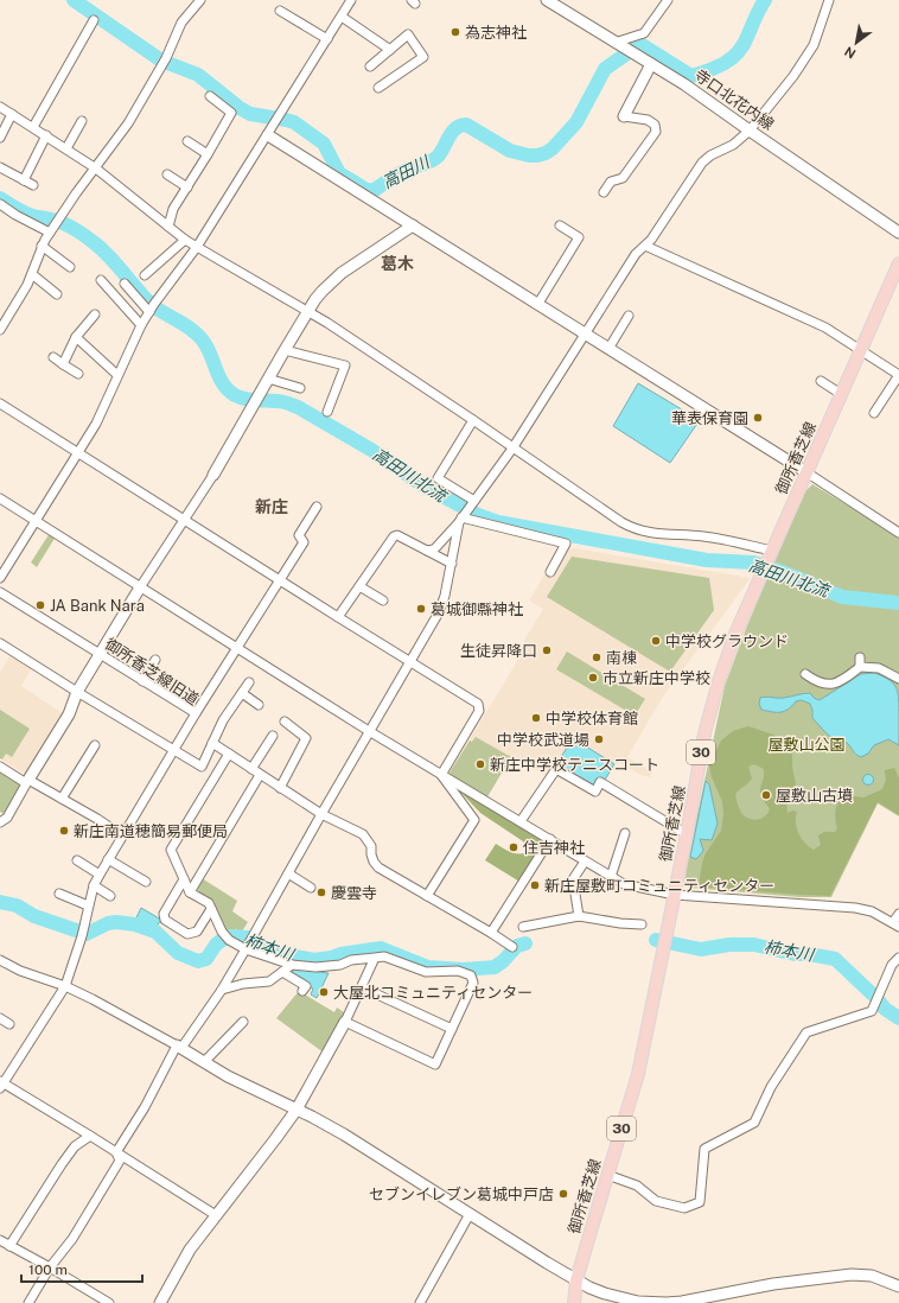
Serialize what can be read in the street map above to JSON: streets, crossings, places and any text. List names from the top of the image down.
{
  "streets": {
    "main road": ["御所香芝線", "30"],
    "street": ["寺口北花内線", "御所香芝線旧道"]
  },
  "districts": ["葛木", "新庄"],
  "water": ["高田川", "高田川北流", "柿本川"],
  "parks": ["屋敷山公園"],
  "places": [
    "為志神社",
    "華表保育園",
    "JA Bank Nara",
    "葛城御縣神社",
    "中学校グラウンド",
    "生徒昇降口",
    "南棟",
    "市立新庄中学校",
    "中学校体育館",
    "中学校武道場",
    "新庄中学校テニスコート",
    "屋敷山古墳",
    "新庄南道穂簡易郵便局",
    "住吉神社",
    "新庄屋敷町コミュニティセンター",
    "慶雲寺",
    "大屋北コミュニティセンター",
    "セブンイレブン葛城中戸店"
  ],
  "scale_bar": "100 m",
  "north": "bottom left"
}
